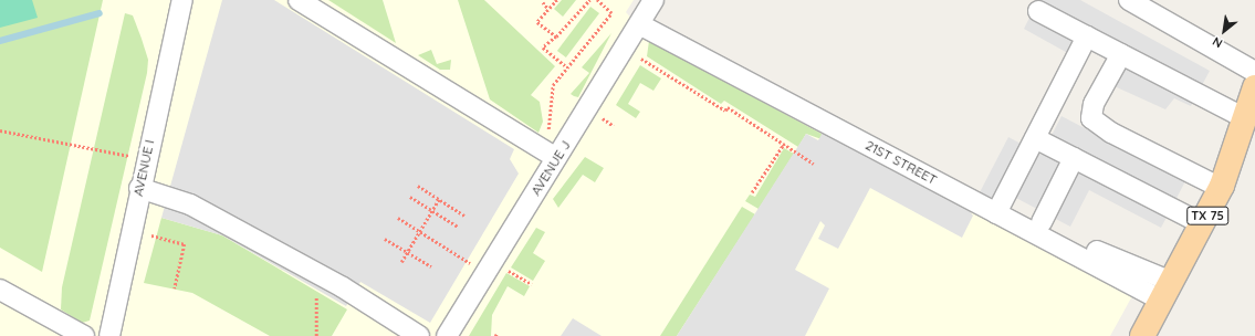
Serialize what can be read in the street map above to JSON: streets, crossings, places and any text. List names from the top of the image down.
{
  "streets": {
    "main road": ["TX 75"],
    "street": ["21ST STREET", "AVENUE I", "AVENUE J"]
  },
  "crossings": [
    ["21ST STREET", "AVENUE J"],
    ["21ST STREET", "TX 75"]
  ],
  "north": "bottom left"
}
